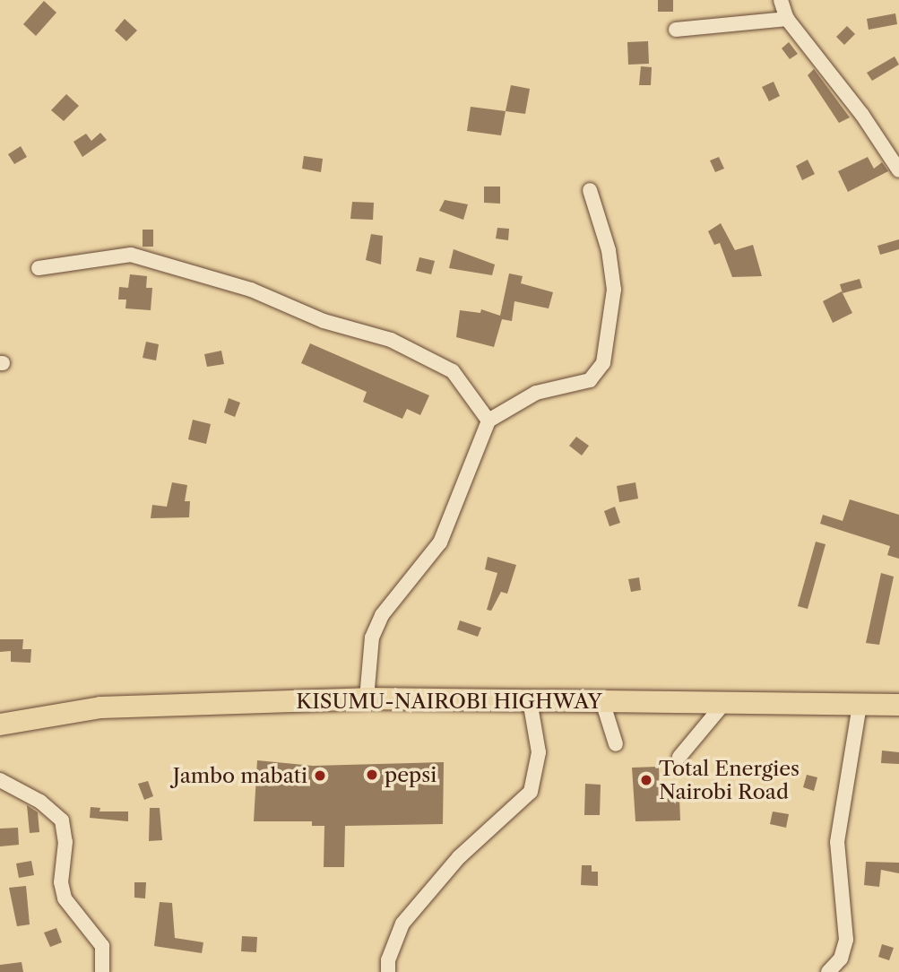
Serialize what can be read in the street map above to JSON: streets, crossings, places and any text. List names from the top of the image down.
{
  "streets": {
    "highway": ["KISUMU-NAIROBI HIGHWAY"]
  },
  "places": ["pepsi", "Jambo mabati", "Total Energies Nairobi Road"]
}
